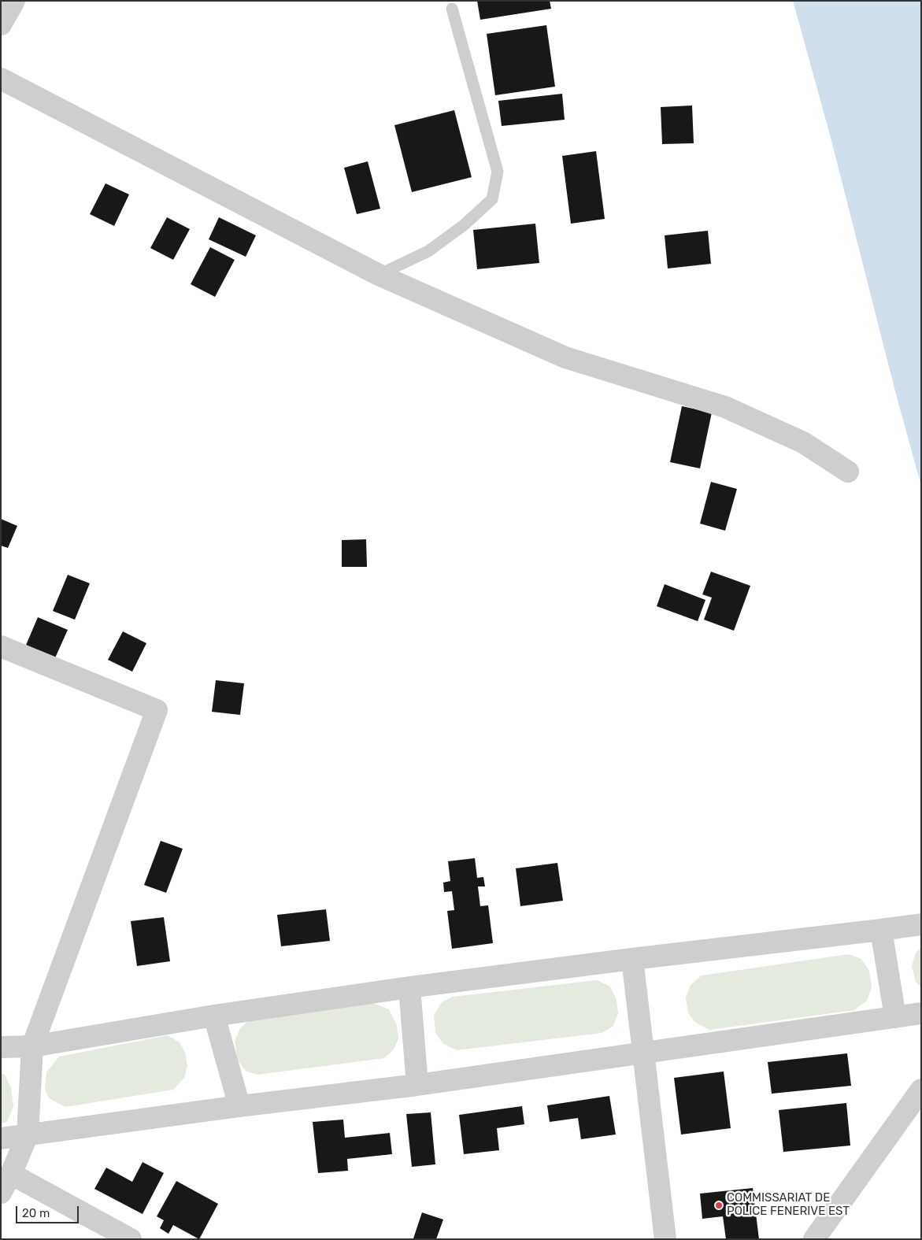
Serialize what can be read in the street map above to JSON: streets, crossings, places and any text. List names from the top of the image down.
{
  "places": ["COMMISSARIAT DE POLICE FENERIVE EST"],
  "scale_bar": "20 m"
}
